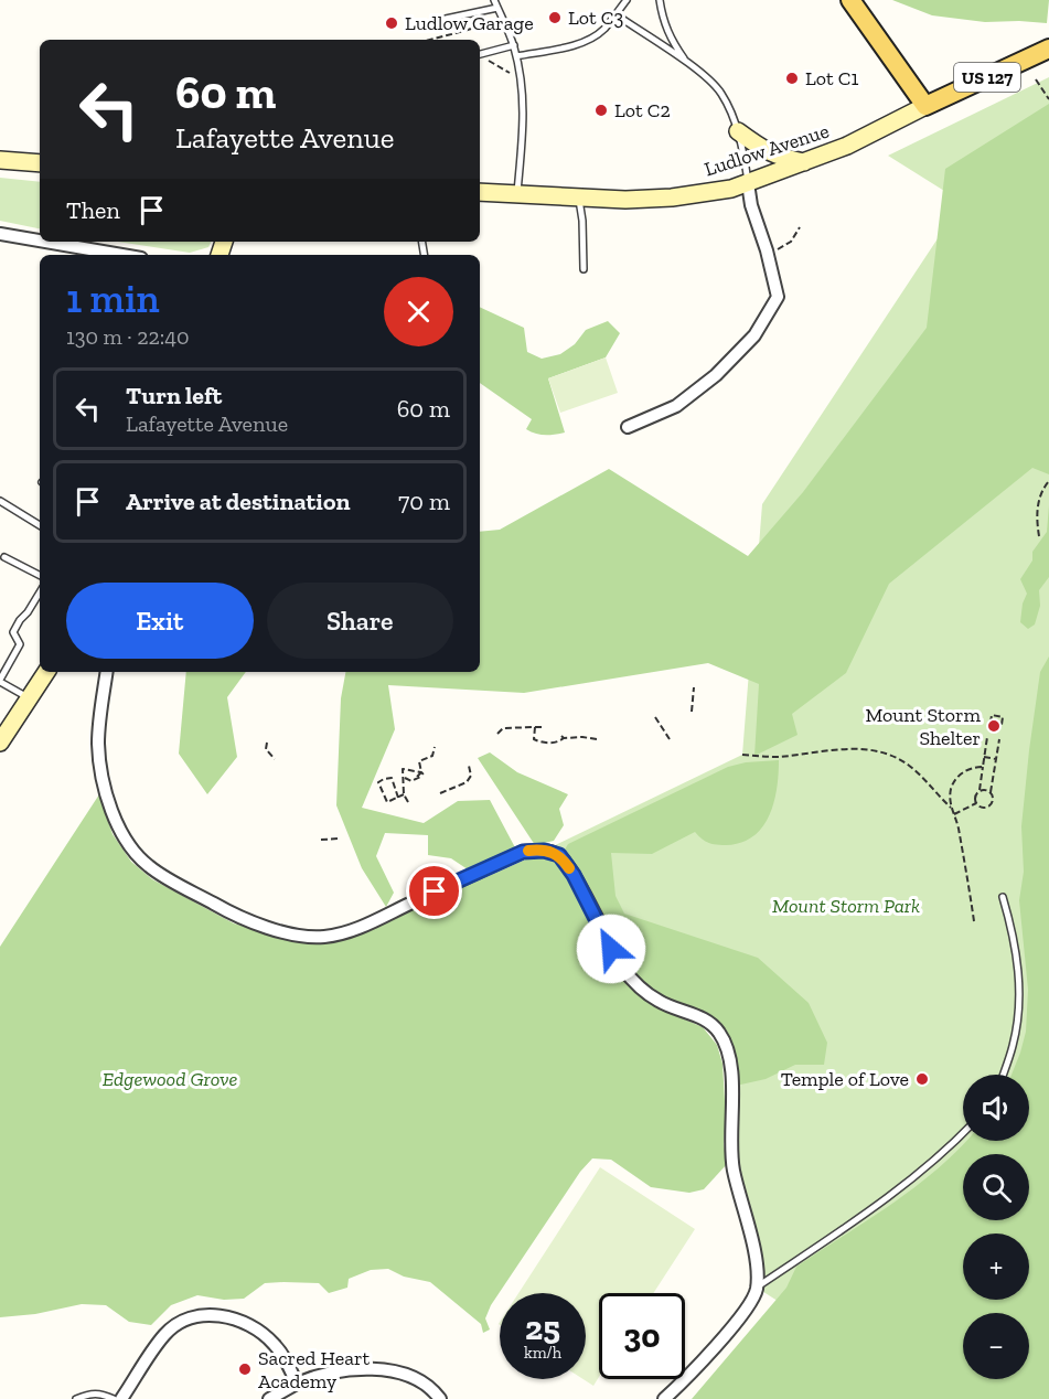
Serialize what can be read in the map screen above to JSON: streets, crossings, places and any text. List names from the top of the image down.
{
  "streets": {
    "main road": ["US 127", "Ludlow Avenue"]
  },
  "parks": ["Mount Storm Park", "Edgewood Grove"],
  "places": [
    "Lot C3",
    "Ludlow Garage",
    "Lot C1",
    "Lot C2",
    "Mount Storm Shelter",
    "Temple of Love",
    "Sacred Heart Academy"
  ],
  "page": {
    "turn": ["60 m", "Lafayette Avenue"],
    "then": "Then",
    "heading": ["1 min", "130 m · 22:40"],
    "list": [
      {
        "name": "Turn left",
        "note": "Lafayette Avenue",
        "value": "60 m"
      },
      {
        "name": "Arrive at destination",
        "value": "70 m"
      }
    ],
    "buttons": ["Exit", "Share"],
    "map_buttons": ["+", "−"],
    "speed": "25 km/h",
    "limit": "30"
  }
}
